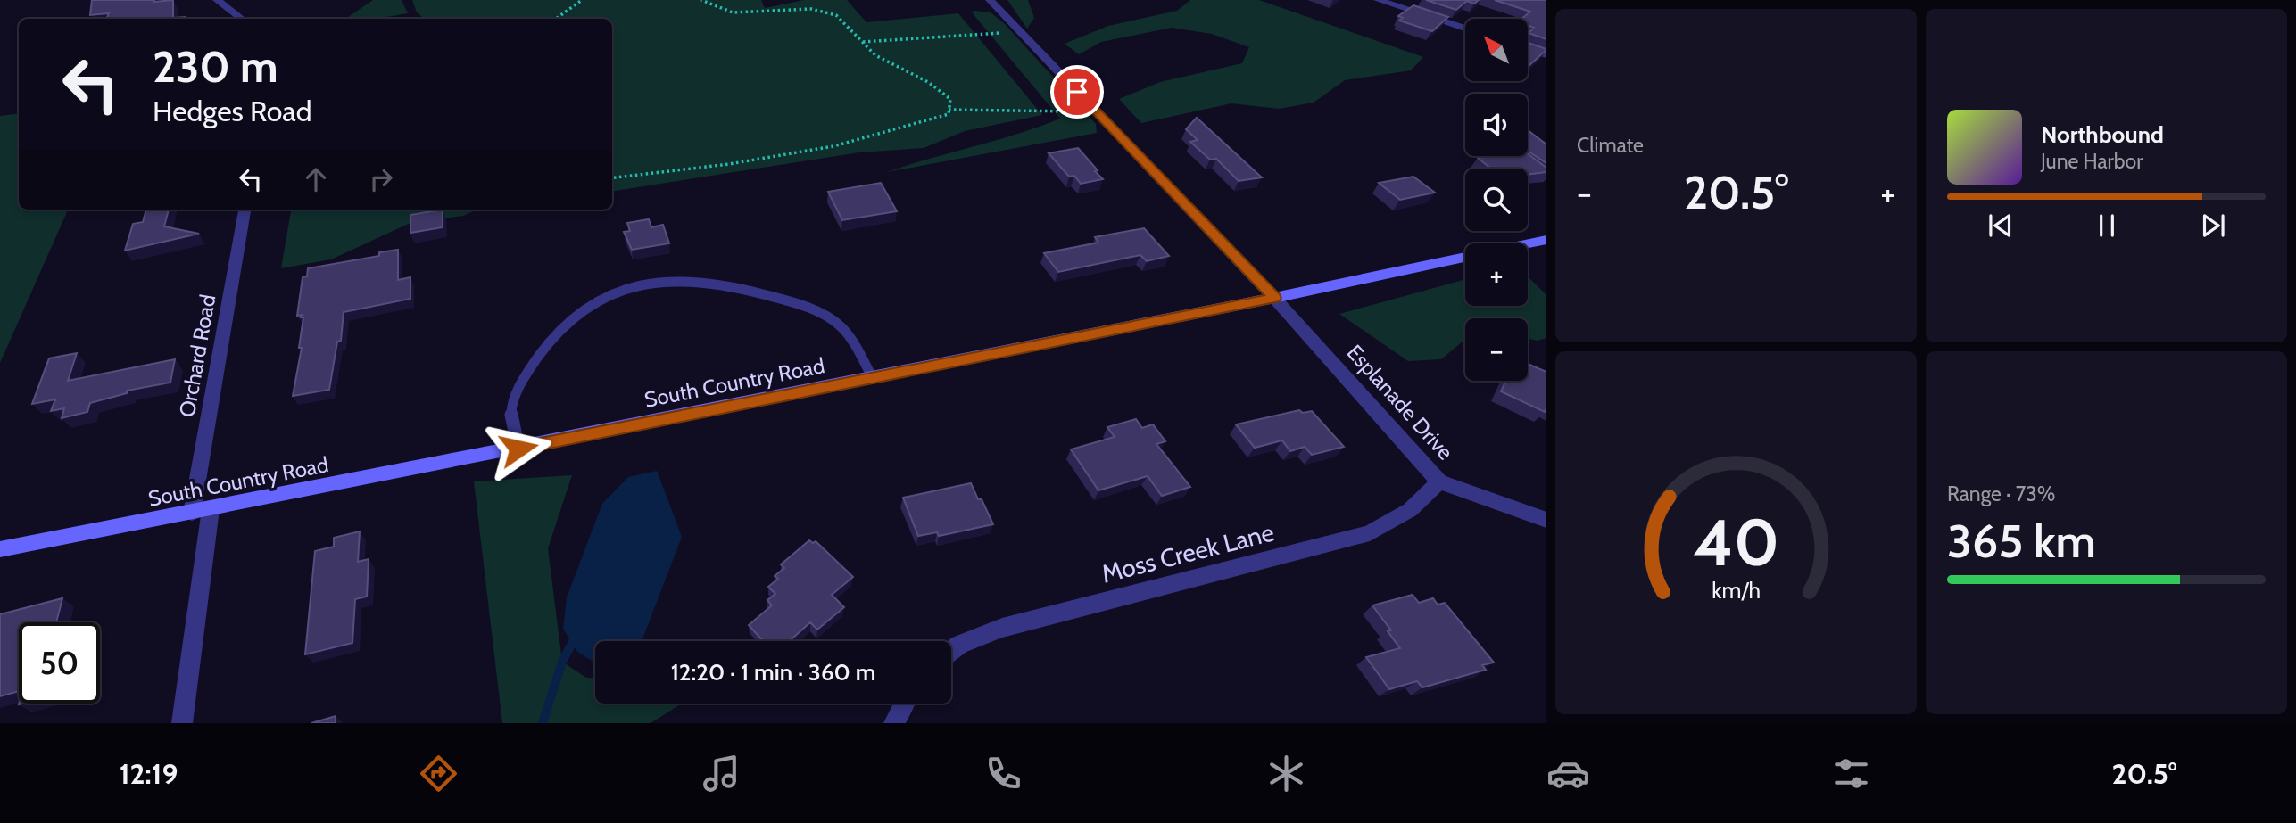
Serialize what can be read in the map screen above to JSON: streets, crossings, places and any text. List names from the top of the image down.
{
  "streets": {
    "main road": ["South Country Road"],
    "street": ["Orchard Road", "Esplanade Drive", "Moss Creek Lane"]
  },
  "crossings": [
    ["Orchard Road", "South Country Road"],
    ["South Country Road", "Esplanade Drive"],
    ["Esplanade Drive", "Moss Creek Lane"]
  ],
  "north": "top left",
  "page": {
    "tile": [
      "Climate",
      ["Range · 73%", "365 km"]
    ],
    "map_buttons": ["+", "−"],
    "turn": ["230 m", "Hedges Road"],
    "song": ["Northbound", "June Harbor"],
    "heat": ["−", "20.5°", "+"],
    "limit": "50",
    "trip": "12:20 · 1 min · 360 m",
    "tabs": ["12:19", "20.5°"],
    "gauge": ["40", "km/h"]
  }
}
